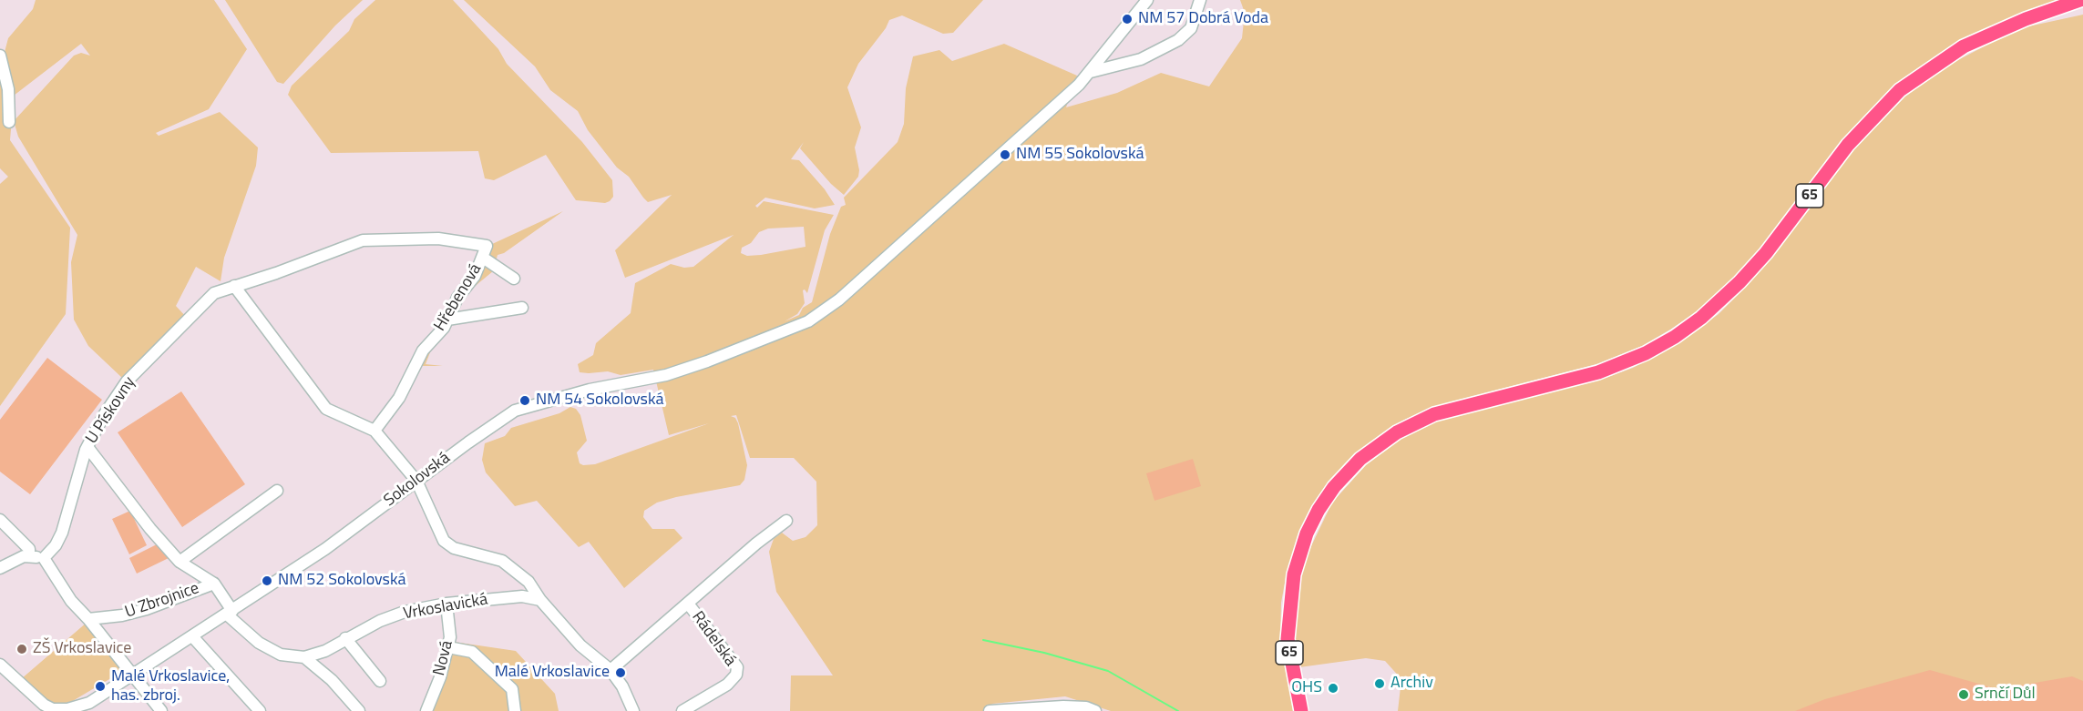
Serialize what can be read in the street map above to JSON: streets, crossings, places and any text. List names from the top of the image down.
{
  "streets": {
    "main road": ["65"],
    "street": [
      "Hřebenová",
      "U Pískovny",
      "Sokolovská",
      "U Zbrojnice",
      "Vrkoslavická",
      "Rádelská",
      "Nová"
    ]
  },
  "crossings": [
    ["Hřebenová", "U Pískovny"],
    ["Sokolovská", "U Zbrojnice"],
    ["Sokolovská", "Vrkoslavická"],
    ["U Zbrojnice", "Vrkoslavická"],
    ["Vrkoslavická", "Nová"]
  ],
  "places": [
    "NM 57 Dobrá Voda",
    "NM 55 Sokolovská",
    "NM 54 Sokolovská",
    "NM 52 Sokolovská",
    "ZŠ Vrkoslavice",
    "Malé Vrkoslavice",
    "Archiv",
    "Malé Vrkoslavice, has. zbroj.",
    "OHS",
    "Srnčí Důl"
  ]
}
